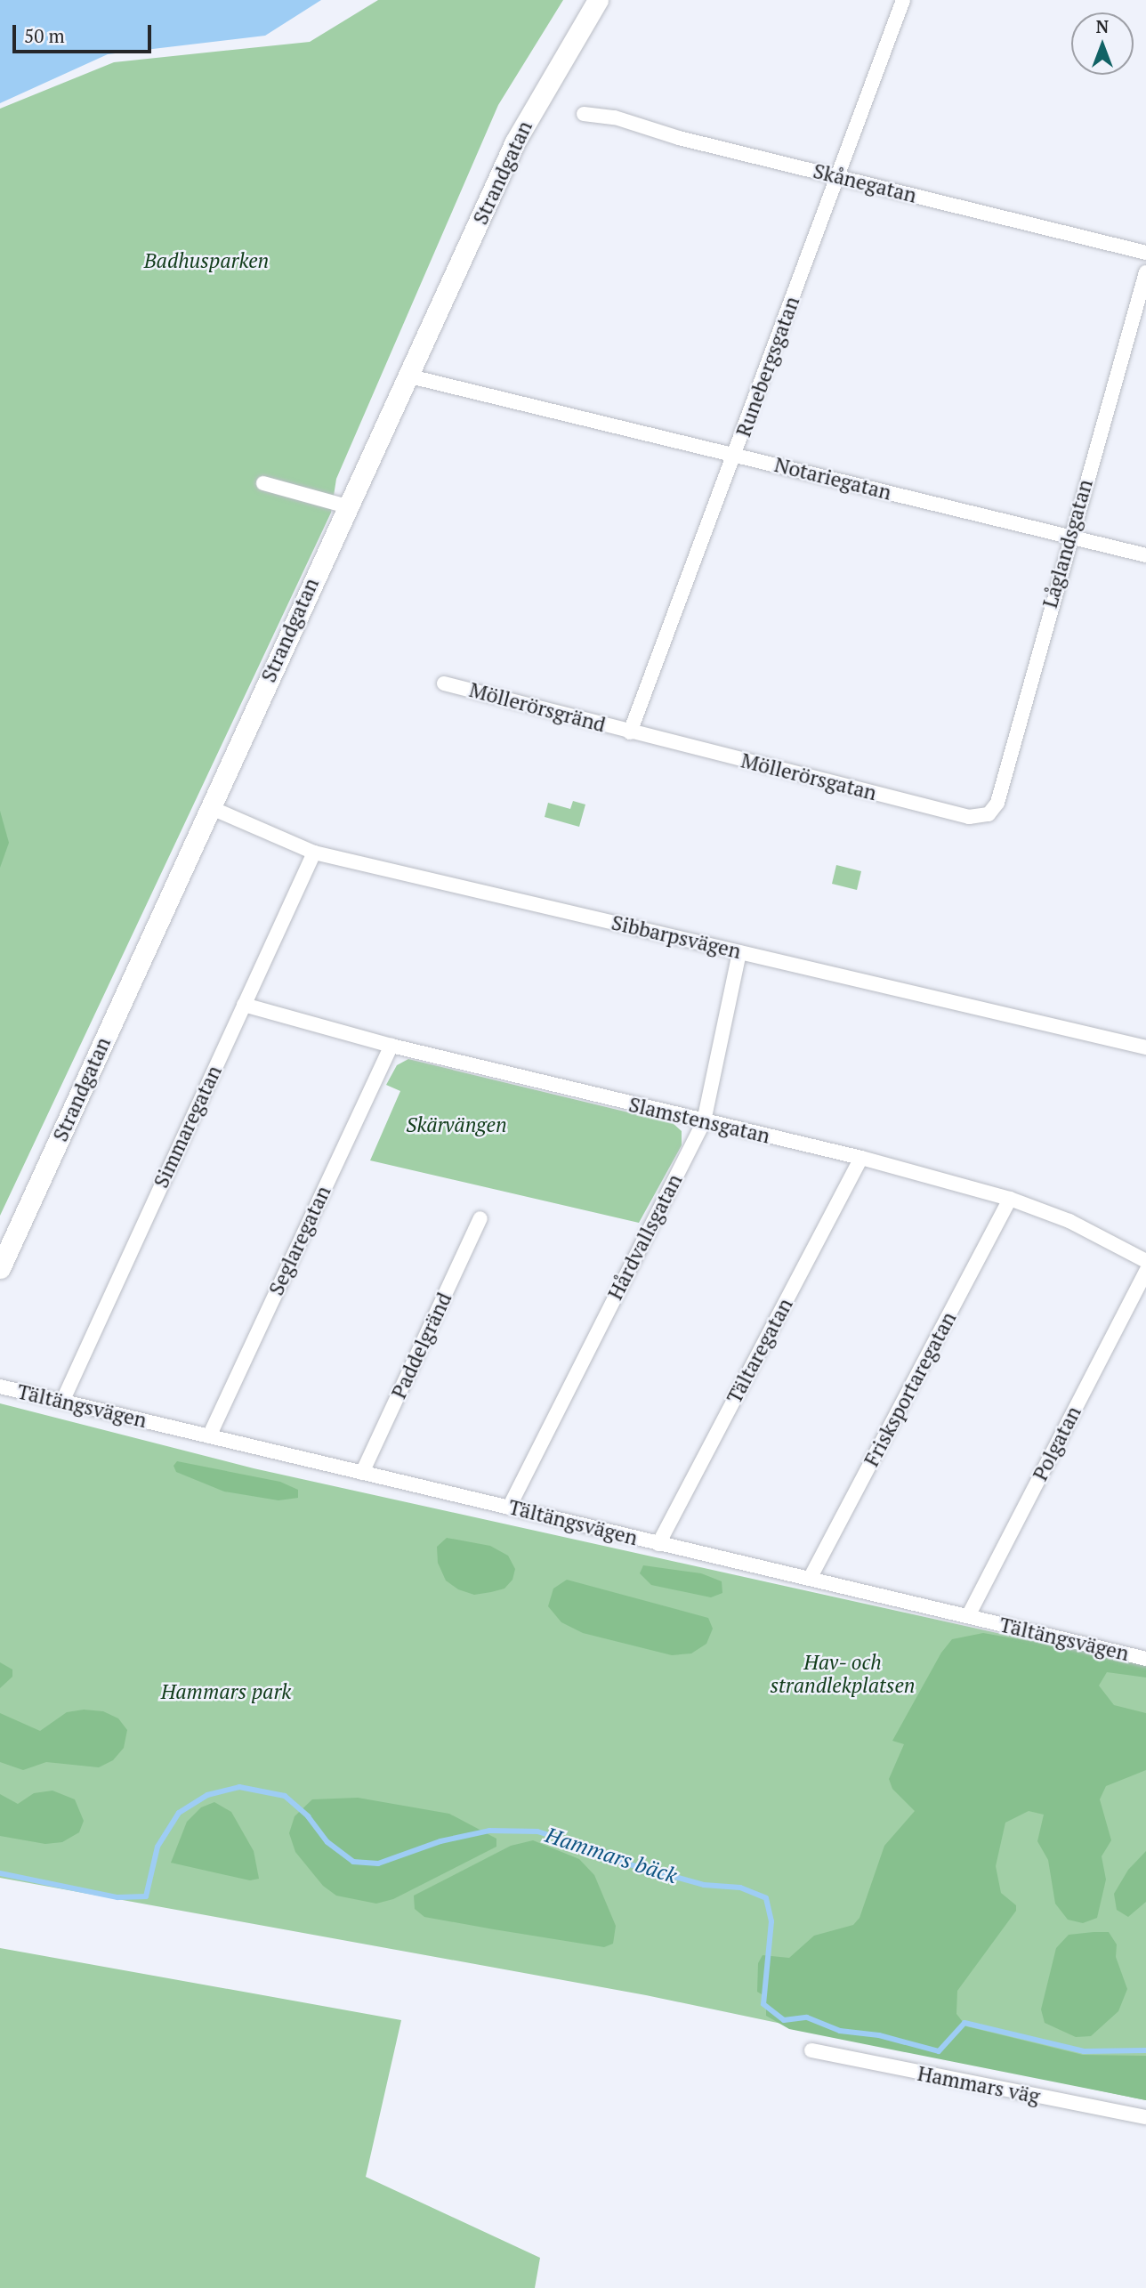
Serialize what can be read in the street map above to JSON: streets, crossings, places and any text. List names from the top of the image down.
{
  "streets": {
    "street": [
      "Strandgatan",
      "Skånegatan",
      "Runebergsgatan",
      "Notariegatan",
      "Låglandsgatan",
      "Möllerörsgränd",
      "Möllerörsgatan",
      "Sibbarpsvägen",
      "Slamstensgatan",
      "Simmaregatan",
      "Hårdvallsgatan",
      "Seglaregatan",
      "Paddelgränd",
      "Tältaregatan",
      "Frisksportaregatan",
      "Tältängsvägen",
      "Polgatan",
      "Hammars väg"
    ]
  },
  "crossings": [
    ["Strandgatan", "Notariegatan"],
    ["Strandgatan", "Sibbarpsvägen"],
    ["Skånegatan", "Runebergsgatan"],
    ["Runebergsgatan", "Notariegatan"],
    ["Runebergsgatan", "Möllerörsgränd"],
    ["Runebergsgatan", "Möllerörsgatan"],
    ["Notariegatan", "Låglandsgatan"],
    ["Låglandsgatan", "Möllerörsgatan"],
    ["Möllerörsgränd", "Möllerörsgatan"],
    ["Sibbarpsvägen", "Simmaregatan"],
    ["Sibbarpsvägen", "Hårdvallsgatan"],
    ["Slamstensgatan", "Simmaregatan"],
    ["Slamstensgatan", "Hårdvallsgatan"],
    ["Slamstensgatan", "Seglaregatan"],
    ["Slamstensgatan", "Tältaregatan"],
    ["Slamstensgatan", "Frisksportaregatan"],
    ["Simmaregatan", "Tältängsvägen"],
    ["Hårdvallsgatan", "Tältängsvägen"],
    ["Seglaregatan", "Tältängsvägen"],
    ["Paddelgränd", "Tältängsvägen"],
    ["Tältaregatan", "Tältängsvägen"],
    ["Frisksportaregatan", "Tältängsvägen"],
    ["Tältängsvägen", "Polgatan"]
  ],
  "water": ["Hammars bäck"],
  "parks": [
    "Badhusparken",
    "Skärvängen",
    "Hav- och strandlekplatsen",
    "Hammars park"
  ],
  "scale_bar": "50 m",
  "north": "top"
}
